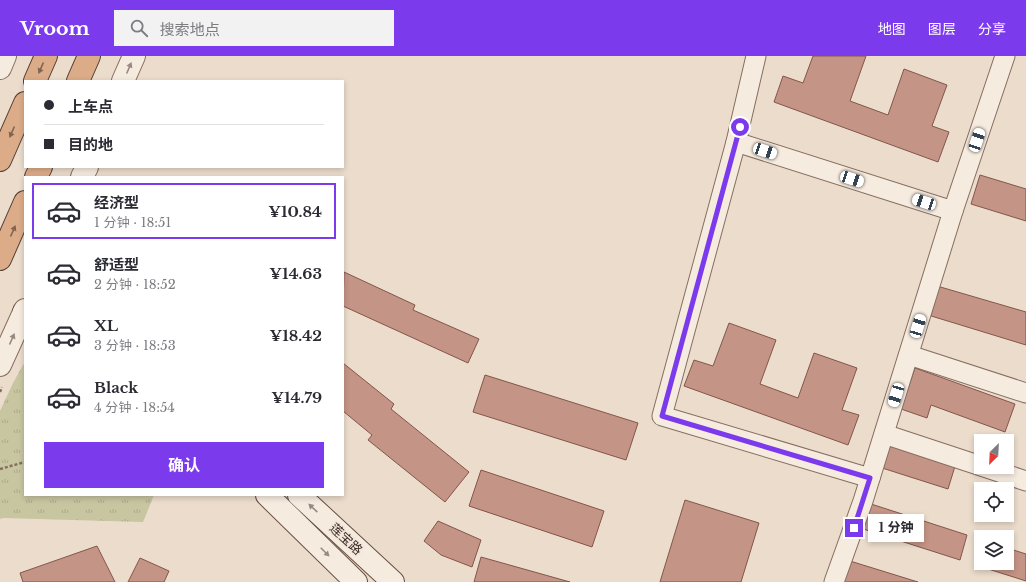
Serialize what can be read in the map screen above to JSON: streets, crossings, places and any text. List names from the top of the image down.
{
  "streets": {
    "main road": ["莲宝路"]
  },
  "north": "bottom left",
  "page": {
    "header": "Vroom",
    "search": "搜索地点",
    "nav": ["地图", "图层", "分享"],
    "banner": ["上车点", "目的地"],
    "list": [
      {
        "name": "经济型",
        "note": "1 分钟 · 18:51",
        "value": "¥10.84"
      },
      {
        "name": "舒适型",
        "note": "2 分钟 · 18:52",
        "value": "¥14.63"
      },
      {
        "name": "XL",
        "note": "3 分钟 · 18:53",
        "value": "¥18.42"
      },
      {
        "name": "Black",
        "note": "4 分钟 · 18:54",
        "value": "¥14.79"
      }
    ],
    "buttons": "确认",
    "bubble": "1 分钟"
  }
}
